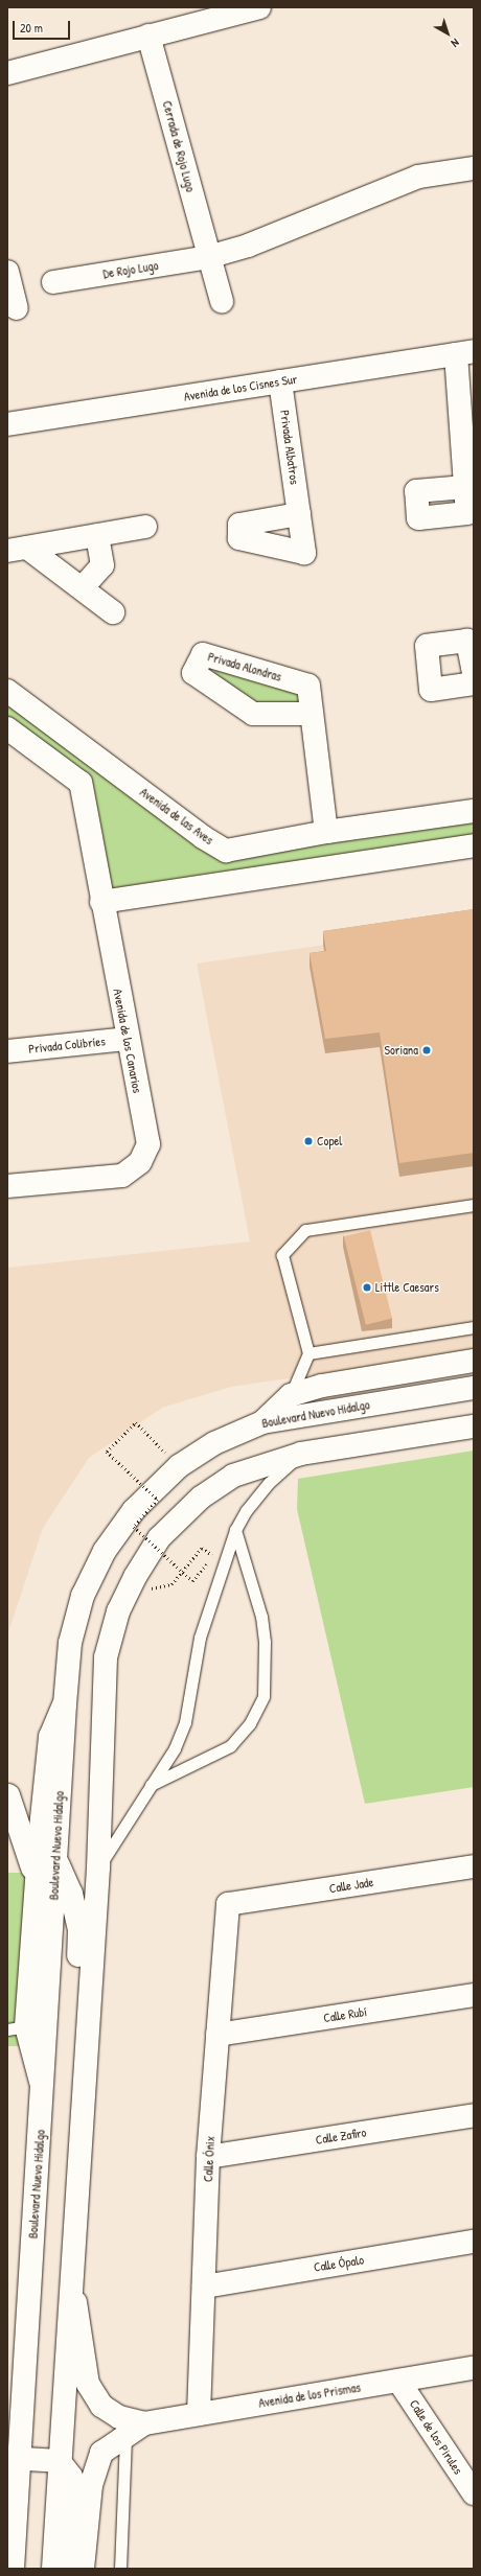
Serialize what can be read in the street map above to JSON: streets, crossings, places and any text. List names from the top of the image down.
{
  "streets": {
    "street": [
      "Cerrada de Rojo Lugo",
      "De Rojo Lugo",
      "Avenida de los Cisnes Sur",
      "Privada Albatros",
      "Privada Alondras",
      "Avenida de las Aves",
      "Avenida de los Canarios",
      "Privada Colibríes",
      "Boulevard Nuevo Hidalgo",
      "Calle Jade",
      "Calle Rubí",
      "Calle Zafiro",
      "Calle Ónix",
      "Calle Ópalo",
      "Avenida de los Prismas",
      "Calle de los Pirules"
    ]
  },
  "crossings": [
    ["Cerrada de Rojo Lugo", "De Rojo Lugo"],
    ["Avenida de los Cisnes Sur", "Privada Albatros"],
    ["Privada Alondras", "Avenida de las Aves"],
    ["Avenida de los Canarios", "Privada Colibríes"],
    ["Calle Jade", "Calle Ónix"],
    ["Calle Rubí", "Calle Ónix"],
    ["Calle Zafiro", "Calle Ónix"],
    ["Calle Ónix", "Calle Ópalo"],
    ["Calle Ónix", "Avenida de los Prismas"],
    ["Avenida de los Prismas", "Calle de los Pirules"]
  ],
  "places": ["Soriana", "Copel", "Little Caesars"],
  "scale_bar": "20 m",
  "north": "bottom right"
}
